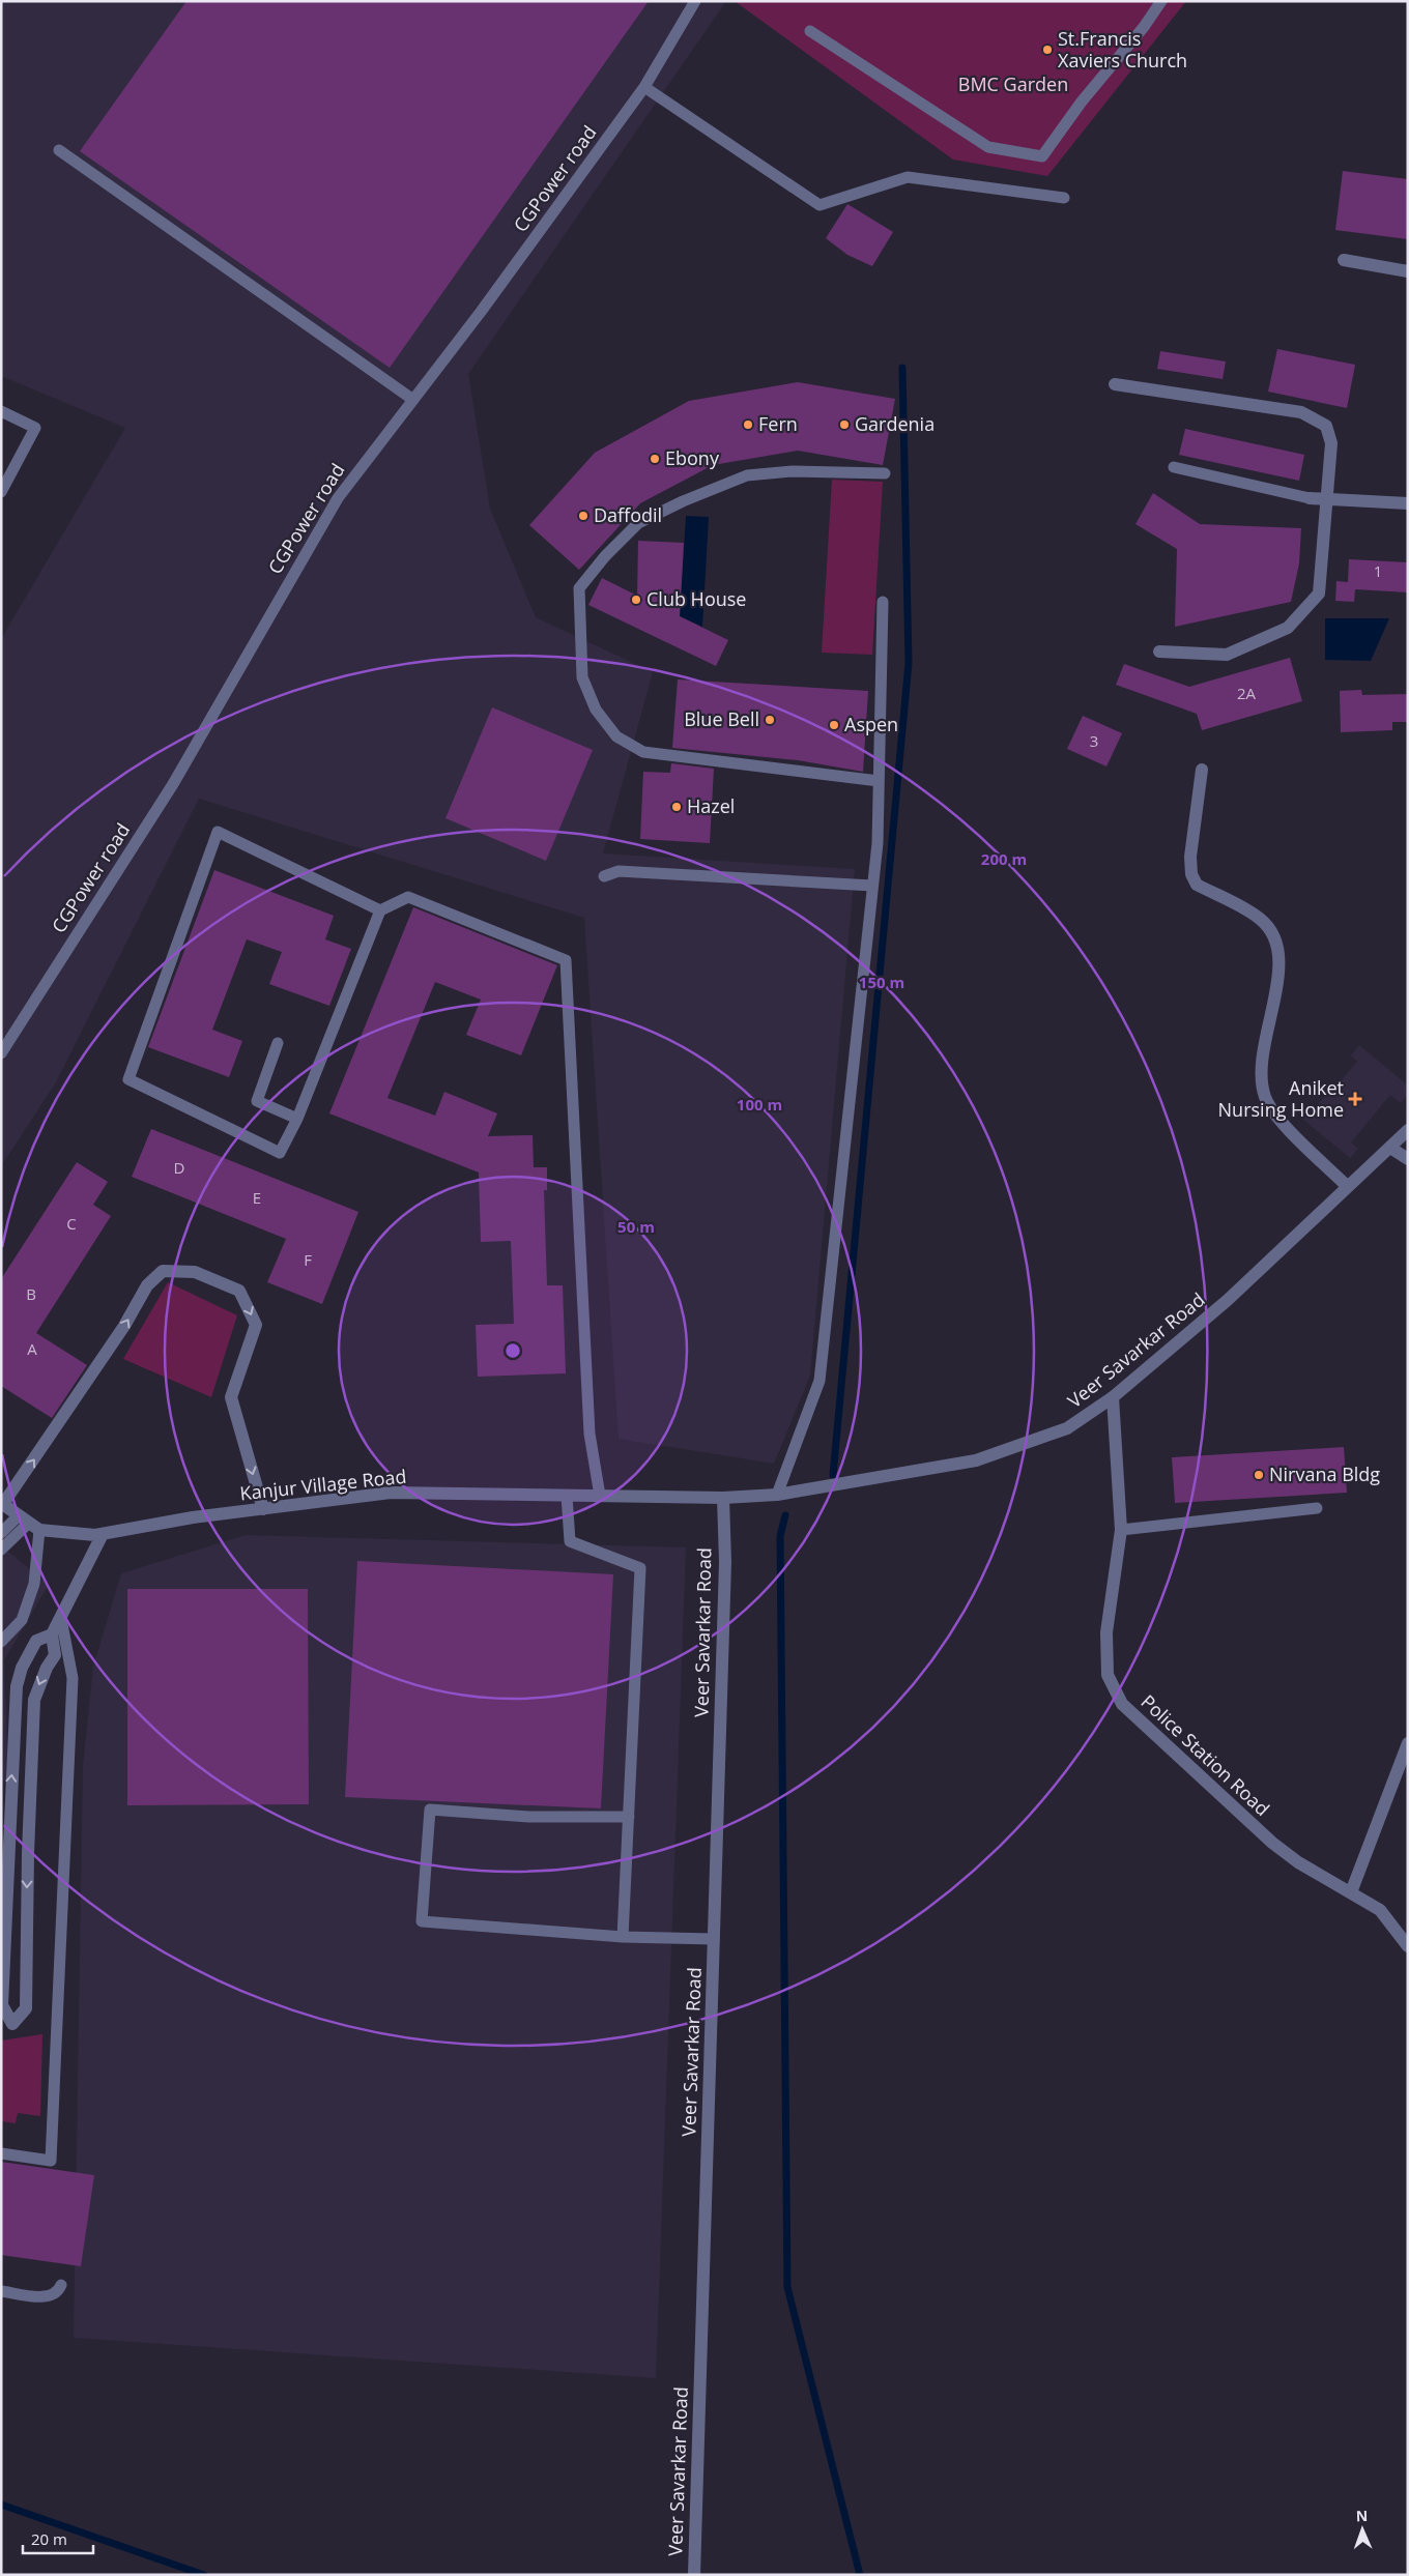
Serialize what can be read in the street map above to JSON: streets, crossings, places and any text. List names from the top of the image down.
{
  "streets": {
    "street": ["Veer Savarkar Road", "Kanjur Village Road", "Police Station Road"],
    "lane": ["CGPower road"]
  },
  "crossings": [
    ["Veer Savarkar Road", "Kanjur Village Road"],
    ["Veer Savarkar Road", "Police Station Road"]
  ],
  "parks": ["BMC Garden"],
  "places": {
    "other": [
      "St.Francis Xaviers Church",
      "Fern",
      "Gardenia",
      "Ebony",
      "Daffodil",
      "Club House",
      "Blue Bell",
      "Aspen",
      "Hazel",
      "Nirvana Bldg"
    ],
    "health": ["Aniket Nursing Home"]
  },
  "house_numbers": [
    "1",
    "2A",
    "3",
    "D",
    "E",
    "C",
    "F",
    "B",
    "A"
  ],
  "scale_bar": "20 m",
  "north": "top",
  "rings": [
    "200 m",
    "150 m",
    "100 m",
    "50 m"
  ]
}
